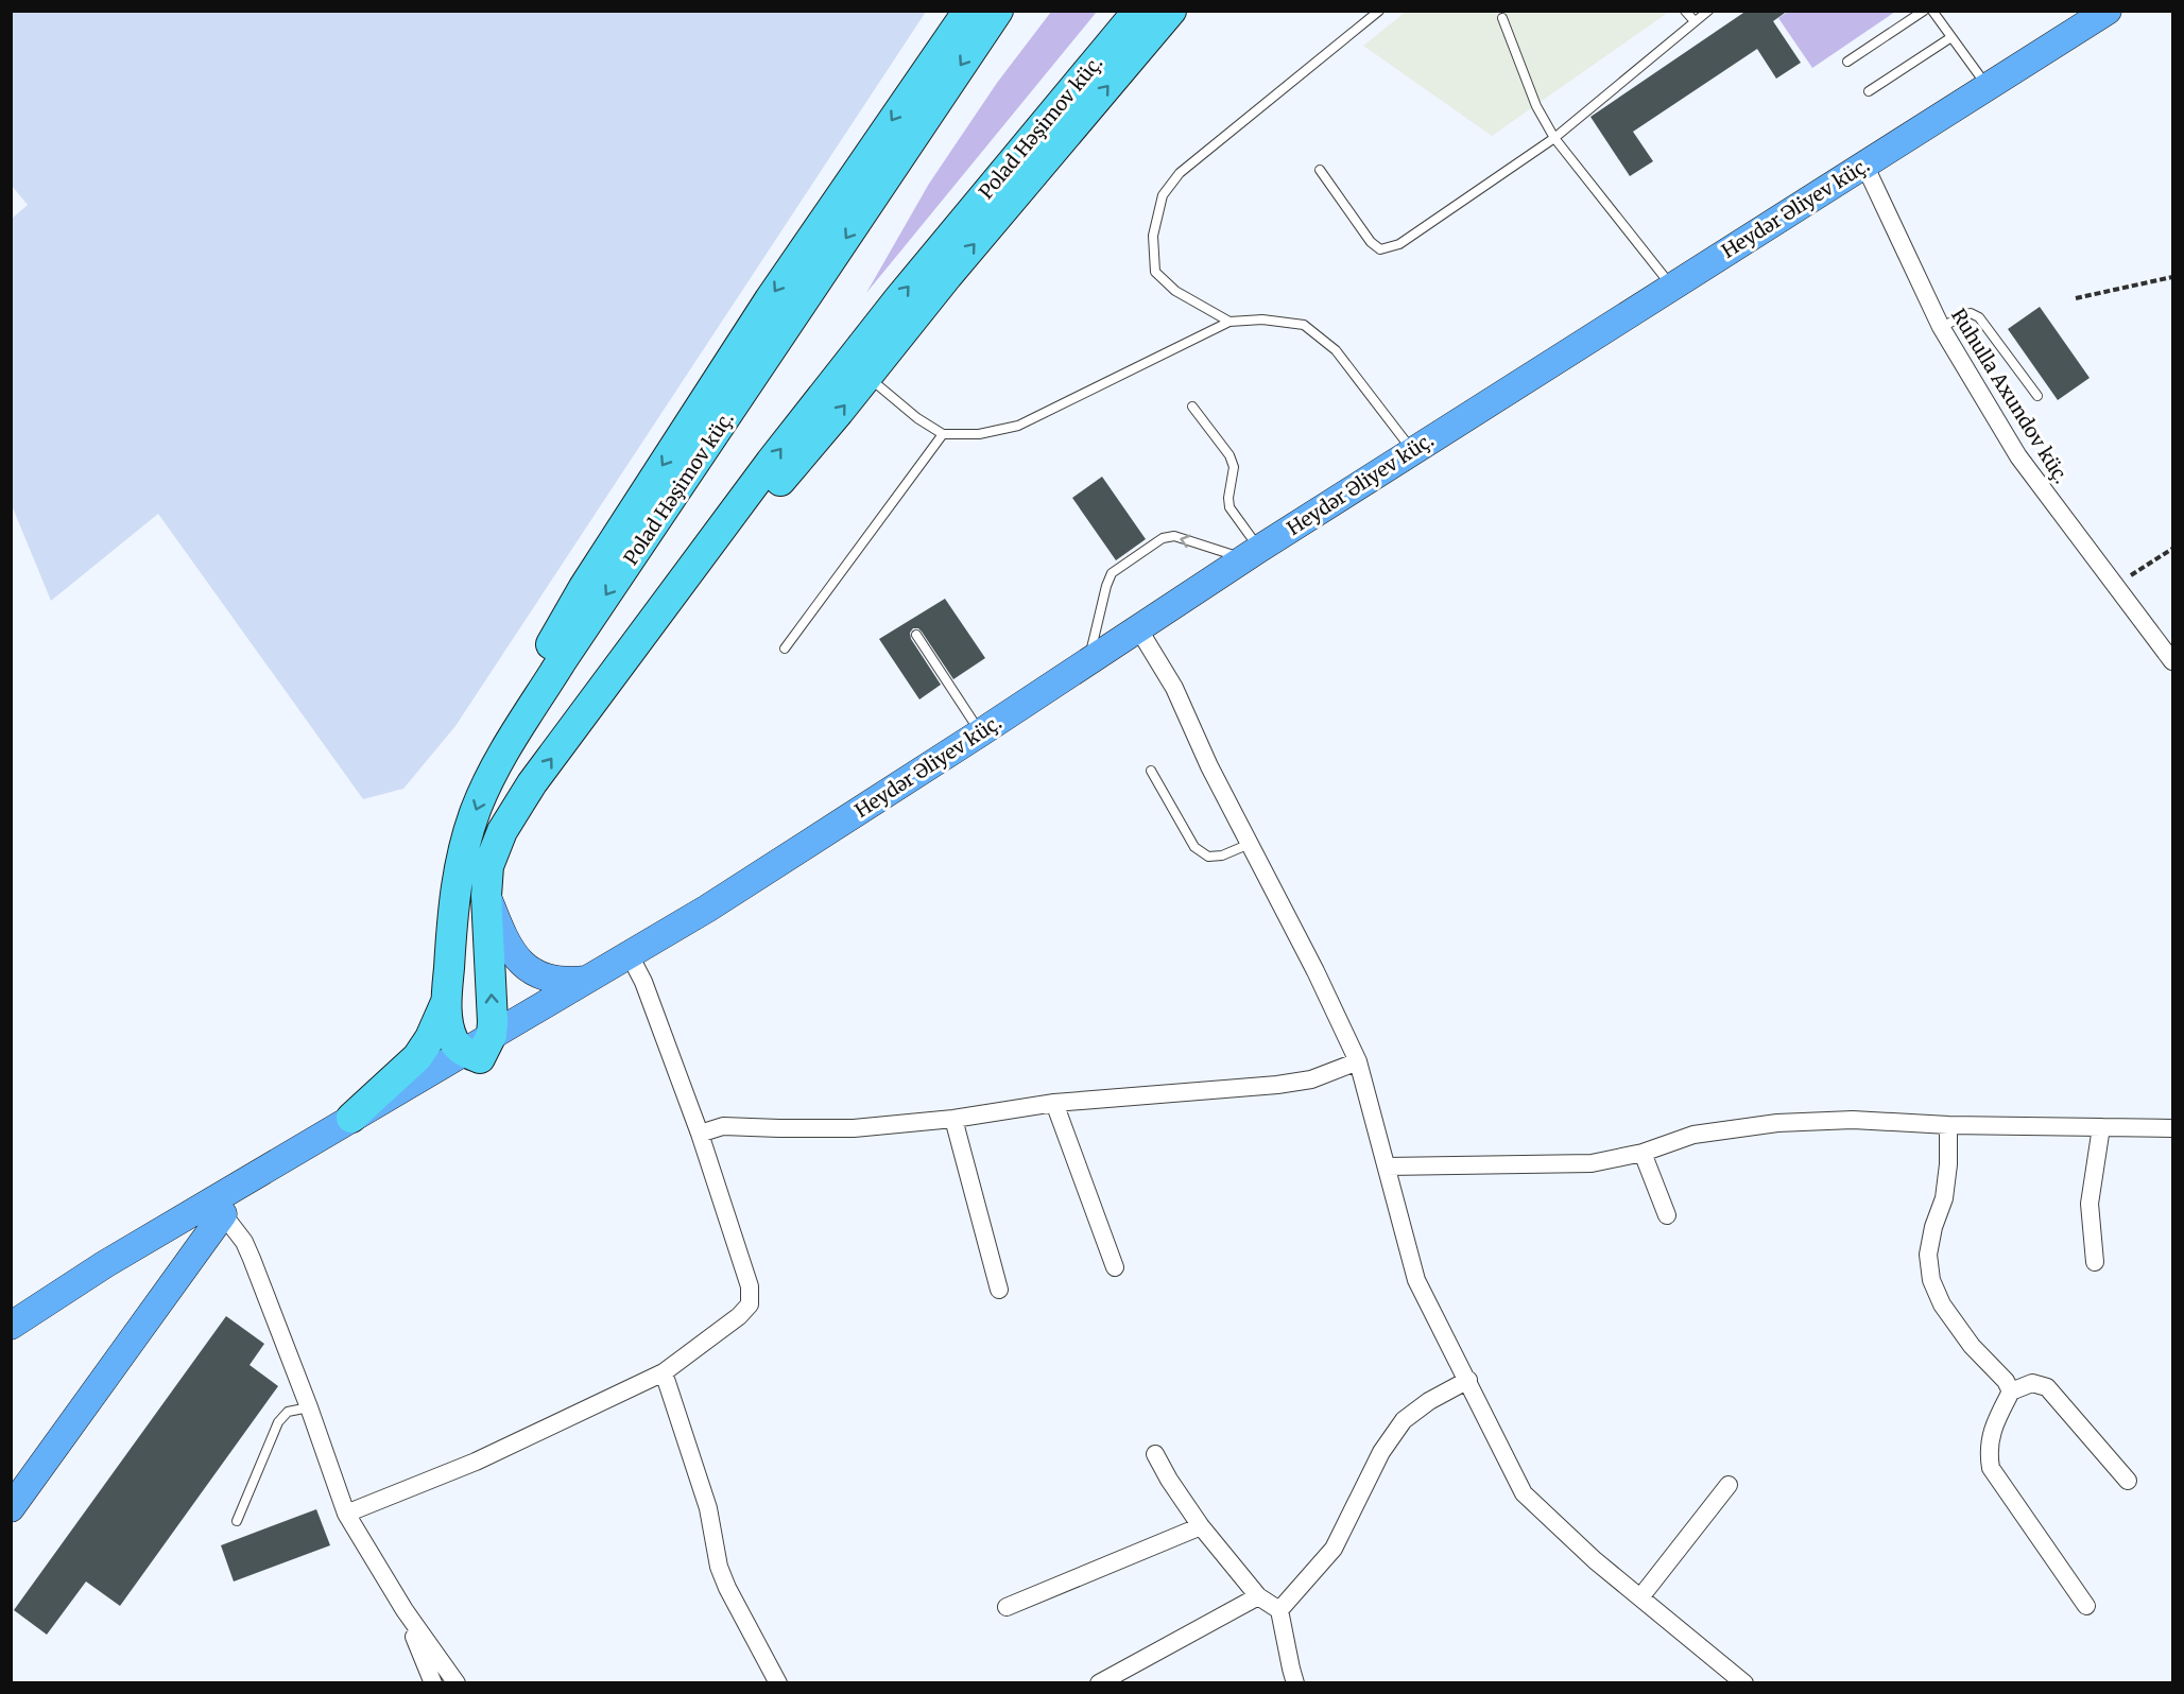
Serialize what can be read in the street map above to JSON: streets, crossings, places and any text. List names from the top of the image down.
{
  "streets": {
    "highway": ["Polad Həşimov küç."],
    "main road": ["Heydər Əliyev küç."],
    "street": ["Ruhulla Axundov küç."]
  },
  "crossings": [
    ["Heydər Əliyev küç.", "Ruhulla Axundov küç."]
  ]
}
